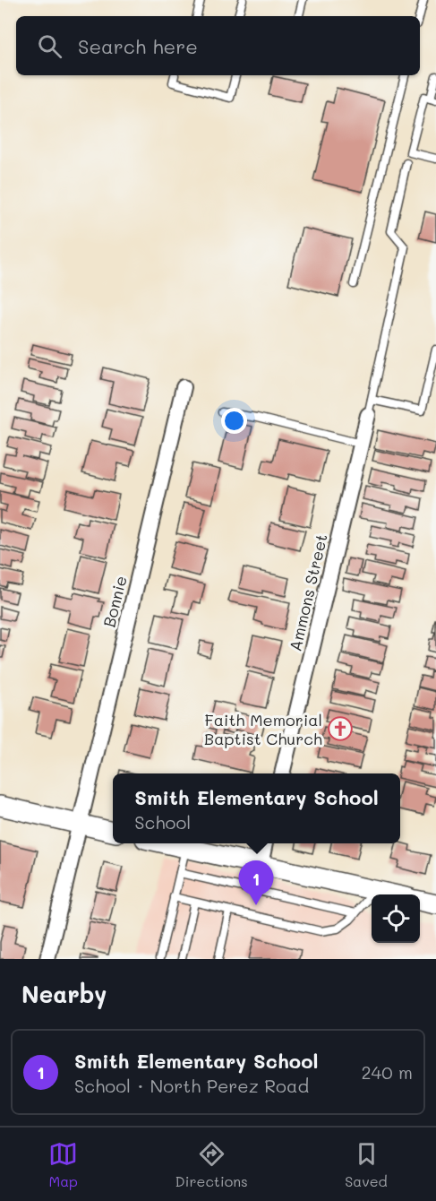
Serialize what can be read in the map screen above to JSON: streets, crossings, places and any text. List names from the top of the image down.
{
  "streets": {
    "street": ["Ammons Street", "Bonnie"]
  },
  "places": {
    "church": ["Faith Memorial Baptist Church"]
  },
  "page": {
    "search": "Search here",
    "popup": ["Smith Elementary School", "School"],
    "pins": "1",
    "heading": "Nearby",
    "list": [
      {
        "mark": "1",
        "name": "Smith Elementary School",
        "note": "School · North Perez Road",
        "value": "240 m"
      }
    ],
    "nav": ["Map", "Directions", "Saved"]
  }
}
